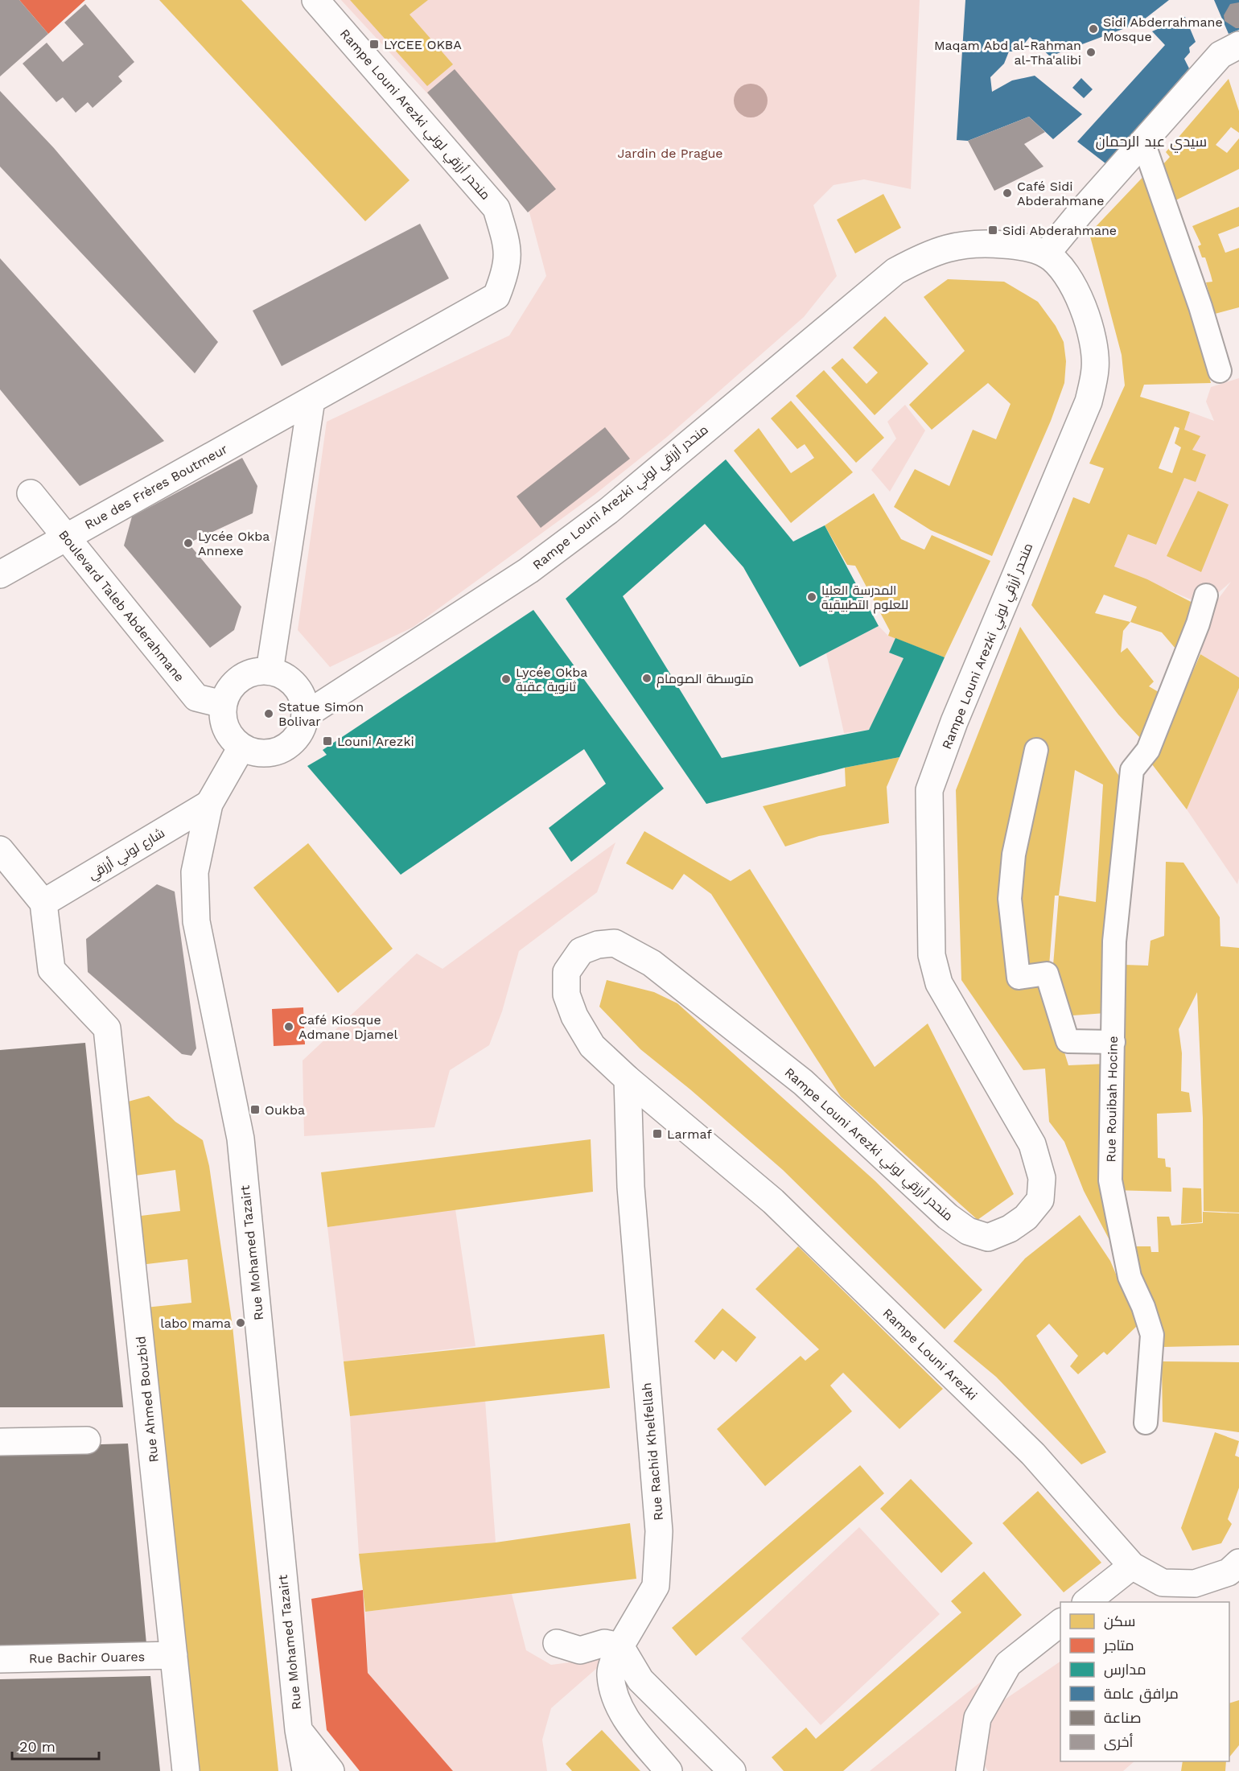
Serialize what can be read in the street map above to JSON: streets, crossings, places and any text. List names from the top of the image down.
{
  "streets": {
    "street": [
      "Rampe Louni Arezki منحدر أرزقي لوني",
      "Rue des Frères Boutmeur",
      "Boulevard Taleb Abderahmane",
      "شارع لوني أرزقي",
      "Rue Rouibah Hocine",
      "Rue Mohamed Tazairt",
      "Rampe Louni Arezki",
      "Rue Ahmed Bouzbid",
      "Rue Rachid Khelfellah",
      "Rue Bachir Ouares"
    ]
  },
  "crossings": [
    ["Rampe Louni Arezki منحدر أرزقي لوني", "Rue des Frères Boutmeur"],
    ["Rampe Louni Arezki منحدر أرزقي لوني", "Boulevard Taleb Abderahmane"],
    ["Rampe Louni Arezki منحدر أرزقي لوني", "Rue Mohamed Tazairt"],
    ["Rampe Louni Arezki منحدر أرزقي لوني", "Rampe Louni Arezki"],
    ["Rampe Louni Arezki منحدر أرزقي لوني", "Rue Rachid Khelfellah"],
    ["Rue des Frères Boutmeur", "Boulevard Taleb Abderahmane"],
    ["Boulevard Taleb Abderahmane", "Rue Mohamed Tazairt"],
    ["شارع لوني أرزقي", "Rue Mohamed Tazairt"],
    ["شارع لوني أرزقي", "Rue Ahmed Bouzbid"],
    ["Rampe Louni Arezki", "Rue Rachid Khelfellah"],
    ["Rue Ahmed Bouzbid", "Rue Bachir Ouares"]
  ],
  "districts": ["سيدي عبد الرحمان"],
  "parks": ["Jardin de Prague"],
  "places": {
    "other": [
      "Sidi Abderrahmane Mosque",
      "Maqam Abd al-Rahman al-Tha'alibi",
      "Café Sidi Abderahmane",
      "Lycée Okba Annexe",
      "المدرسة العليا للعلوم التطبيقية",
      "متوسطة الصومام",
      "Lycée Okba ثانوية عقبة",
      "Statue Simon Bolivar",
      "Café Kiosque Admane Djamel",
      "labo mama"
    ],
    "transit": [
      "LYCEE OKBA",
      "Sidi Abderahmane",
      "Louni Arezki",
      "Oukba",
      "Larmaf"
    ]
  },
  "legend": [
    "سكن",
    "متاجر",
    "مدارس",
    "مرافق عامة",
    "صناعة",
    "أخرى"
  ],
  "scale_bar": "20 m"
}
